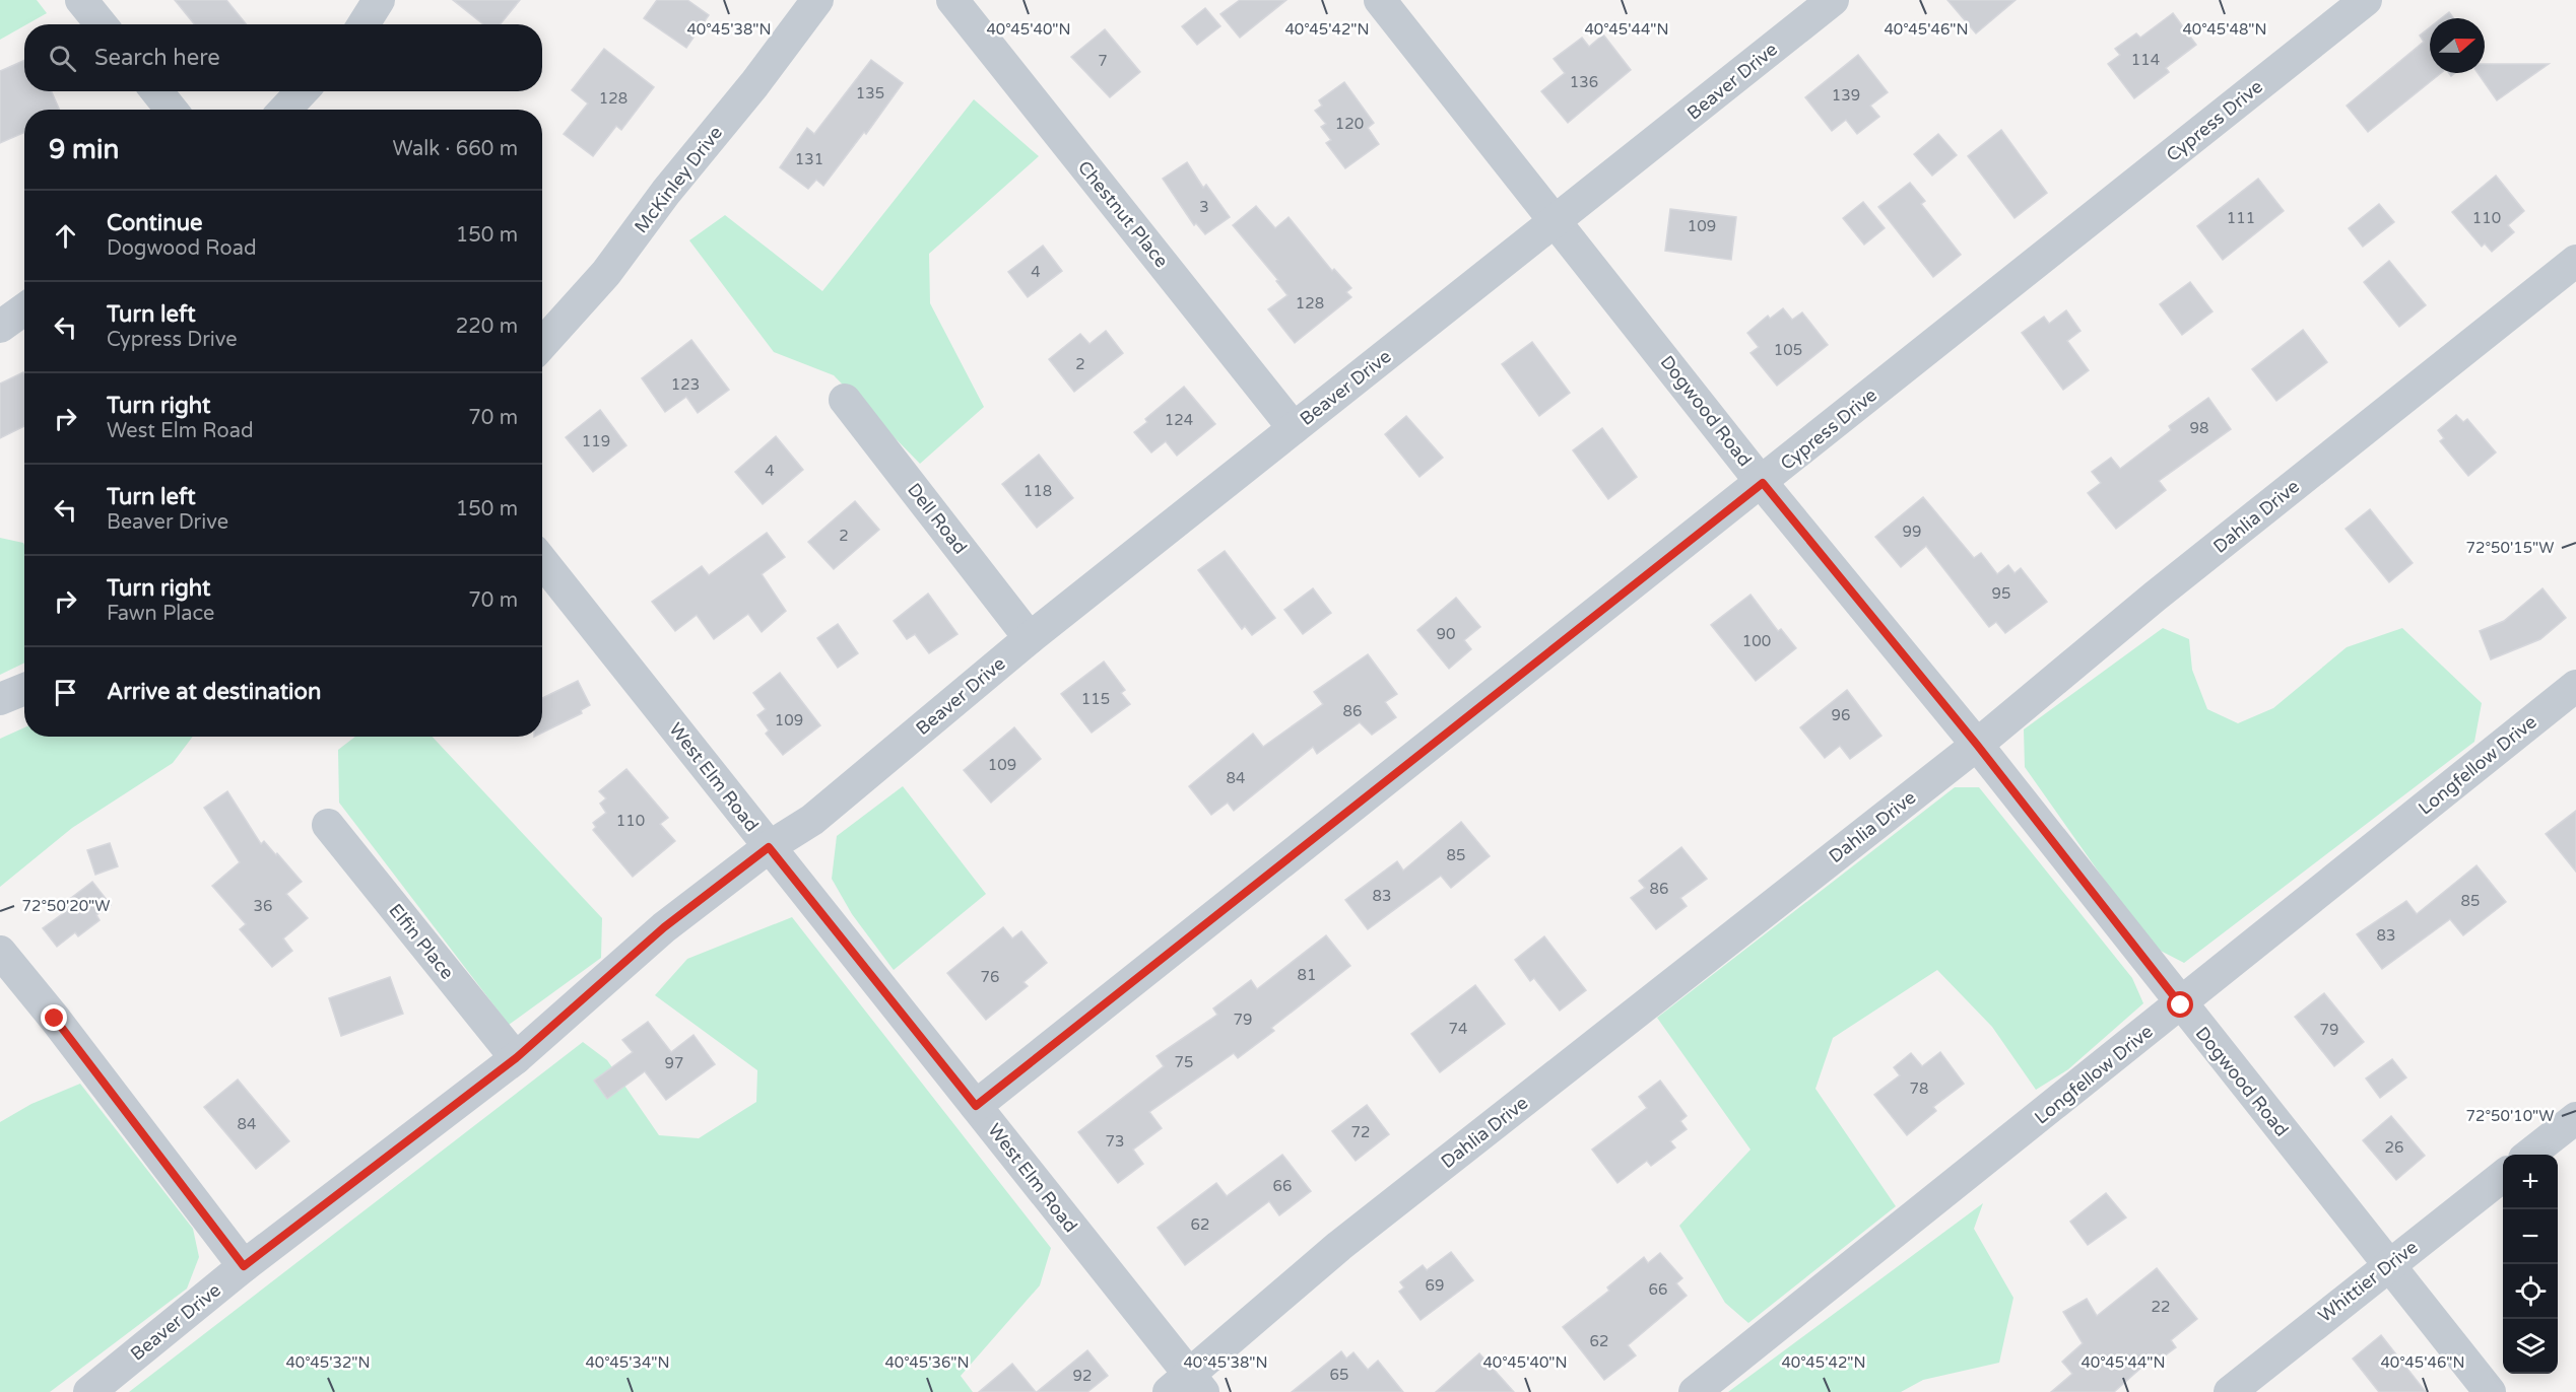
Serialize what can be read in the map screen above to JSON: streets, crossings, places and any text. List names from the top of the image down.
{
  "streets": {
    "street": [
      "Beaver Drive",
      "Cypress Drive",
      "McKinley Drive",
      "Chestnut Place",
      "Dogwood Road",
      "Dahlia Drive",
      "Dell Road",
      "Longfellow Drive",
      "West Elm Road",
      "Elfin Place",
      "Whittier Drive"
    ]
  },
  "crossings": [
    ["Beaver Drive", "Chestnut Place"],
    ["Beaver Drive", "Dogwood Road"],
    ["Beaver Drive", "Dell Road"],
    ["Beaver Drive", "West Elm Road"],
    ["Beaver Drive", "Elfin Place"],
    ["Cypress Drive", "Dogwood Road"],
    ["Cypress Drive", "West Elm Road"],
    ["Dogwood Road", "Dahlia Drive"],
    ["Dogwood Road", "Longfellow Drive"],
    ["Dogwood Road", "Whittier Drive"],
    ["Dahlia Drive", "West Elm Road"]
  ],
  "house_numbers": [
    "114",
    "7",
    "136",
    "135",
    "139",
    "128",
    "120",
    "131",
    "3",
    "111",
    "110",
    "109",
    "4",
    "128",
    "105",
    "2",
    "123",
    "124",
    "98",
    "119",
    "4",
    "118",
    "99",
    "2",
    "95",
    "90",
    "100",
    "115",
    "86",
    "96",
    "109",
    "109",
    "84",
    "110",
    "85",
    "86",
    "83",
    "85",
    "36",
    "83",
    "81",
    "76",
    "79",
    "74",
    "79",
    "75",
    "97",
    "78",
    "84",
    "72",
    "73",
    "26",
    "66",
    "62",
    "69",
    "66",
    "22",
    "62",
    "65",
    "92"
  ],
  "north": "right",
  "page": {
    "search": "Search here",
    "heading": ["9 min", "Walk · 660 m"],
    "list": [
      ["Continue", "Dogwood Road", "150 m"],
      ["Turn left", "Cypress Drive", "220 m"],
      ["Turn right", "West Elm Road", "70 m"],
      ["Turn left", "Beaver Drive", "150 m"],
      ["Turn right", "Fawn Place", "70 m"],
      "Arrive at destination"
    ],
    "map_buttons": ["+", "−"]
  },
  "coordinates": [
    "40°45'38\"N",
    "40°45'40\"N",
    "40°45'42\"N",
    "40°45'44\"N",
    "40°45'46\"N",
    "40°45'48\"N",
    "72°50'15\"W",
    "72°50'20\"W",
    "72°50'10\"W",
    "40°45'32\"N",
    "40°45'34\"N",
    "40°45'36\"N"
  ]
}
